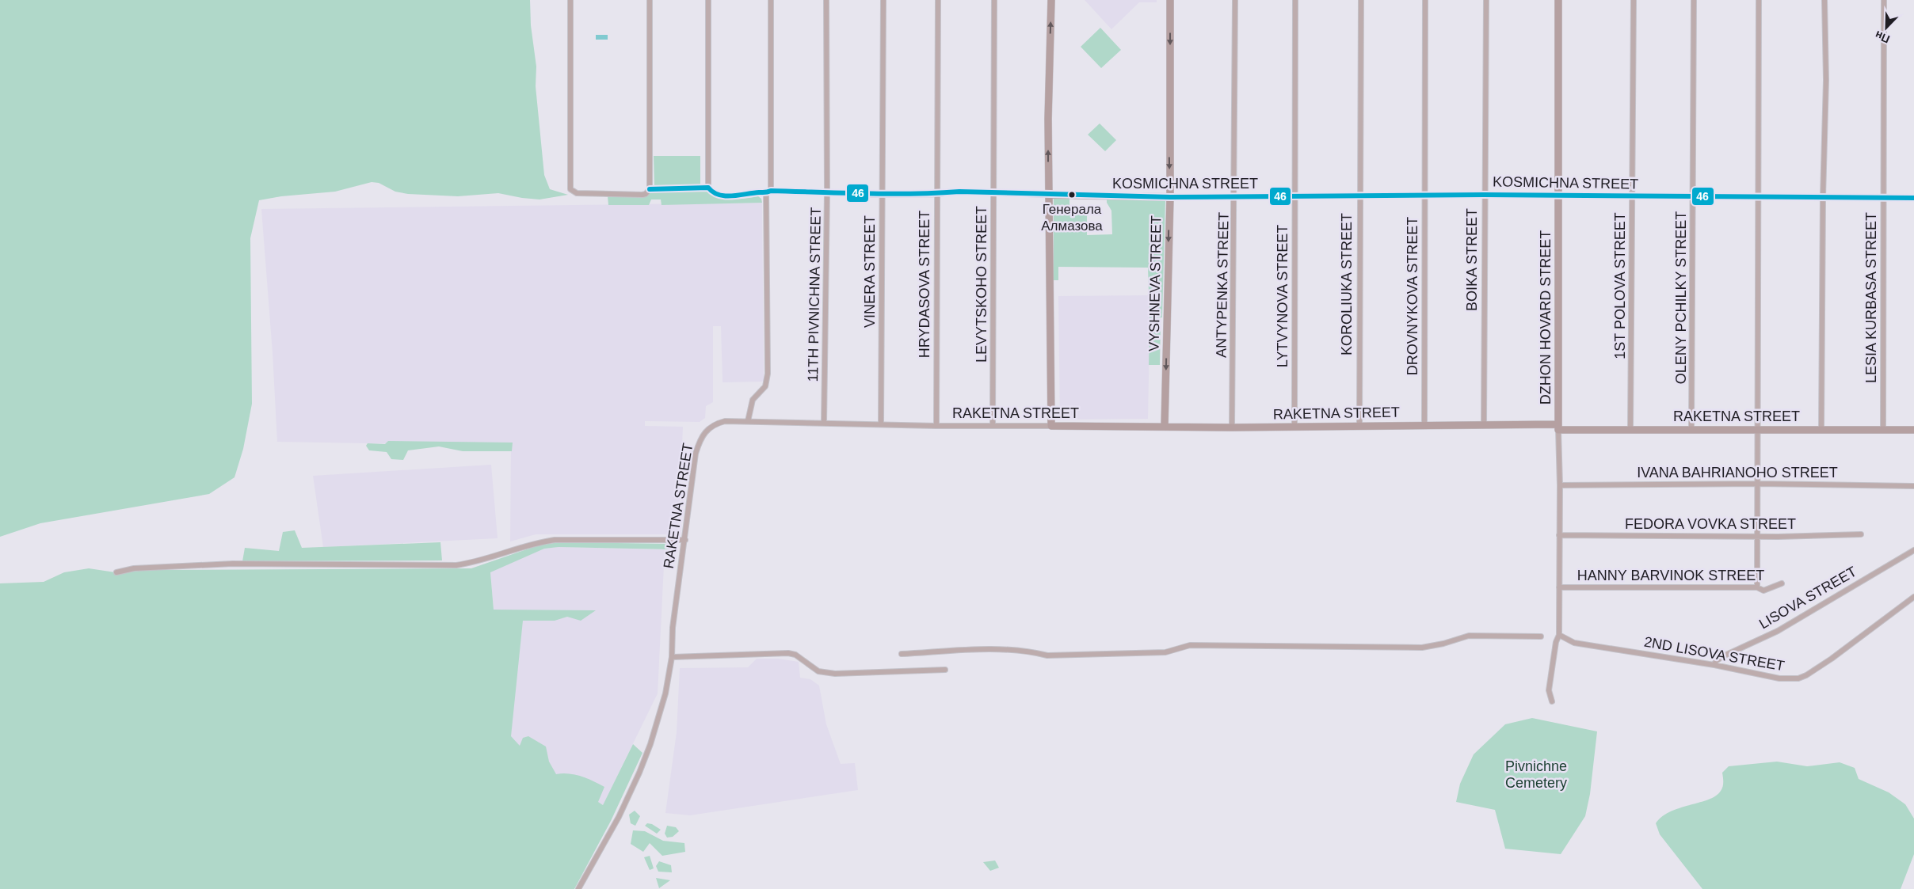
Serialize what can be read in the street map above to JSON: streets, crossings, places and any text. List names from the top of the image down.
{
  "streets": {
    "street": [
      "KOSMICHNA STREET",
      "BOIKA STREET",
      "VINERA STREET",
      "VYSHNEVA STREET",
      "HRYDASOVA STREET",
      "LEVYTSKOHO STREET",
      "KOROLIUKA STREET",
      "ANTYPENKA STREET",
      "1ST POLOVA STREET",
      "11TH PIVNICHNA STREET",
      "LYTVYNOVA STREET",
      "DROVNYKOVA STREET",
      "OLENY PCHILKY STREET",
      "LESIA KURBASA STREET",
      "DZHON HOVARD STREET",
      "RAKETNA STREET",
      "IVANA BAHRIANOHO STREET",
      "FEDORA VOVKA STREET",
      "HANNY BARVINOK STREET",
      "LISOVA STREET",
      "2ND LISOVA STREET"
    ]
  },
  "crossings": [
    ["KOSMICHNA STREET", "BOIKA STREET"],
    ["KOSMICHNA STREET", "VINERA STREET"],
    ["KOSMICHNA STREET", "VYSHNEVA STREET"],
    ["KOSMICHNA STREET", "HRYDASOVA STREET"],
    ["KOSMICHNA STREET", "LEVYTSKOHO STREET"],
    ["KOSMICHNA STREET", "KOROLIUKA STREET"],
    ["KOSMICHNA STREET", "ANTYPENKA STREET"],
    ["KOSMICHNA STREET", "1ST POLOVA STREET"],
    ["KOSMICHNA STREET", "11TH PIVNICHNA STREET"],
    ["KOSMICHNA STREET", "LYTVYNOVA STREET"],
    ["KOSMICHNA STREET", "DROVNYKOVA STREET"],
    ["KOSMICHNA STREET", "OLENY PCHILKY STREET"],
    ["KOSMICHNA STREET", "LESIA KURBASA STREET"],
    ["KOSMICHNA STREET", "DZHON HOVARD STREET"],
    ["BOIKA STREET", "RAKETNA STREET"],
    ["VINERA STREET", "RAKETNA STREET"],
    ["VYSHNEVA STREET", "RAKETNA STREET"],
    ["HRYDASOVA STREET", "RAKETNA STREET"],
    ["LEVYTSKOHO STREET", "RAKETNA STREET"],
    ["KOROLIUKA STREET", "RAKETNA STREET"],
    ["ANTYPENKA STREET", "RAKETNA STREET"],
    ["1ST POLOVA STREET", "RAKETNA STREET"],
    ["11TH PIVNICHNA STREET", "RAKETNA STREET"],
    ["LYTVYNOVA STREET", "RAKETNA STREET"],
    ["DROVNYKOVA STREET", "RAKETNA STREET"],
    ["OLENY PCHILKY STREET", "RAKETNA STREET"],
    ["LESIA KURBASA STREET", "RAKETNA STREET"],
    ["DZHON HOVARD STREET", "RAKETNA STREET"],
    ["DZHON HOVARD STREET", "IVANA BAHRIANOHO STREET"],
    ["DZHON HOVARD STREET", "FEDORA VOVKA STREET"],
    ["DZHON HOVARD STREET", "HANNY BARVINOK STREET"],
    ["DZHON HOVARD STREET", "2ND LISOVA STREET"],
    ["LISOVA STREET", "2ND LISOVA STREET"]
  ],
  "one_way": ["VYSHNEVA STREET"],
  "parks": ["Pivnichne Cemetery"],
  "places": ["Генерала Алмазова"],
  "lines": ["transit line 46"],
  "north": "bottom left"
}
